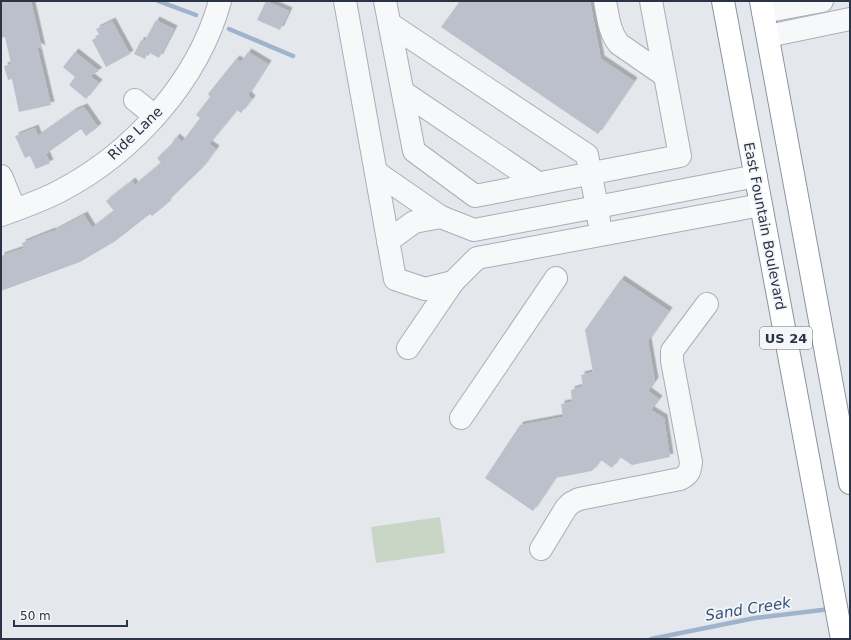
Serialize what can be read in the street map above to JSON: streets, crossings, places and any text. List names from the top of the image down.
{
  "streets": {
    "highway": ["East Fountain Boulevard", "US 24"],
    "street": ["Ride Lane"]
  },
  "water": ["Sand Creek"],
  "scale_bar": "50 m"
}
